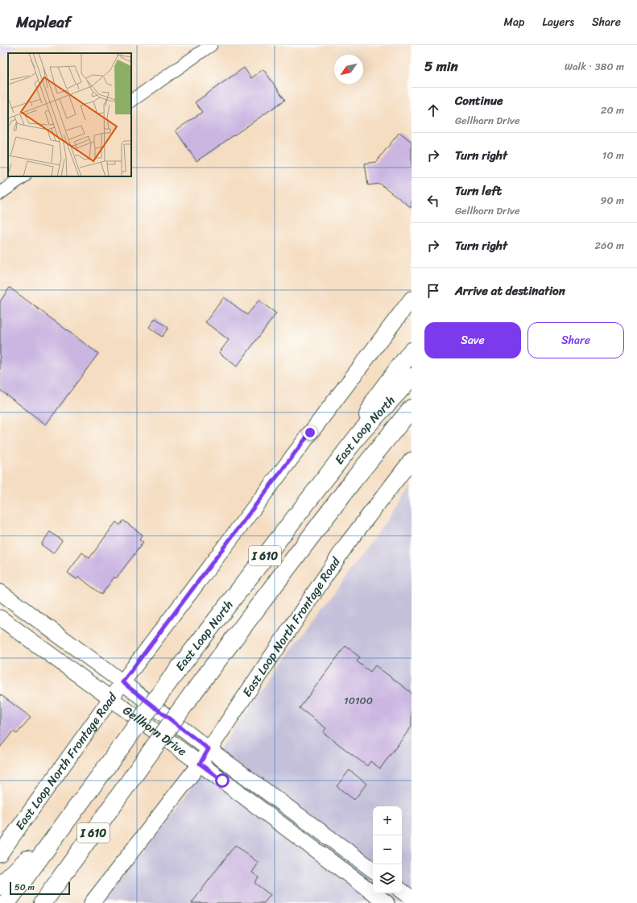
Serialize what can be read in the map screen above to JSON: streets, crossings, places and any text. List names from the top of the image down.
{
  "streets": {
    "highway": ["East Loop North", "I 610"],
    "main road": ["East Loop North Frontage Road", "Gellhorn Drive"]
  },
  "crossings": [
    ["East Loop North Frontage Road", "Gellhorn Drive"]
  ],
  "house_numbers": ["10100"],
  "scale_bar": "50 m",
  "north": "bottom left",
  "page": {
    "header": "Mapleaf",
    "nav": ["Map", "Layers", "Share"],
    "heading": ["5 min", "Walk · 380 m"],
    "list": [
      ["Continue", "Gellhorn Drive", "20 m"],
      ["Turn right", "10 m"],
      ["Turn left", "Gellhorn Drive", "90 m"],
      ["Turn right", "260 m"],
      "Arrive at destination"
    ],
    "buttons": ["Save", "Share"],
    "map_buttons": ["+", "−"],
    "scale": "50 m"
  }
}
